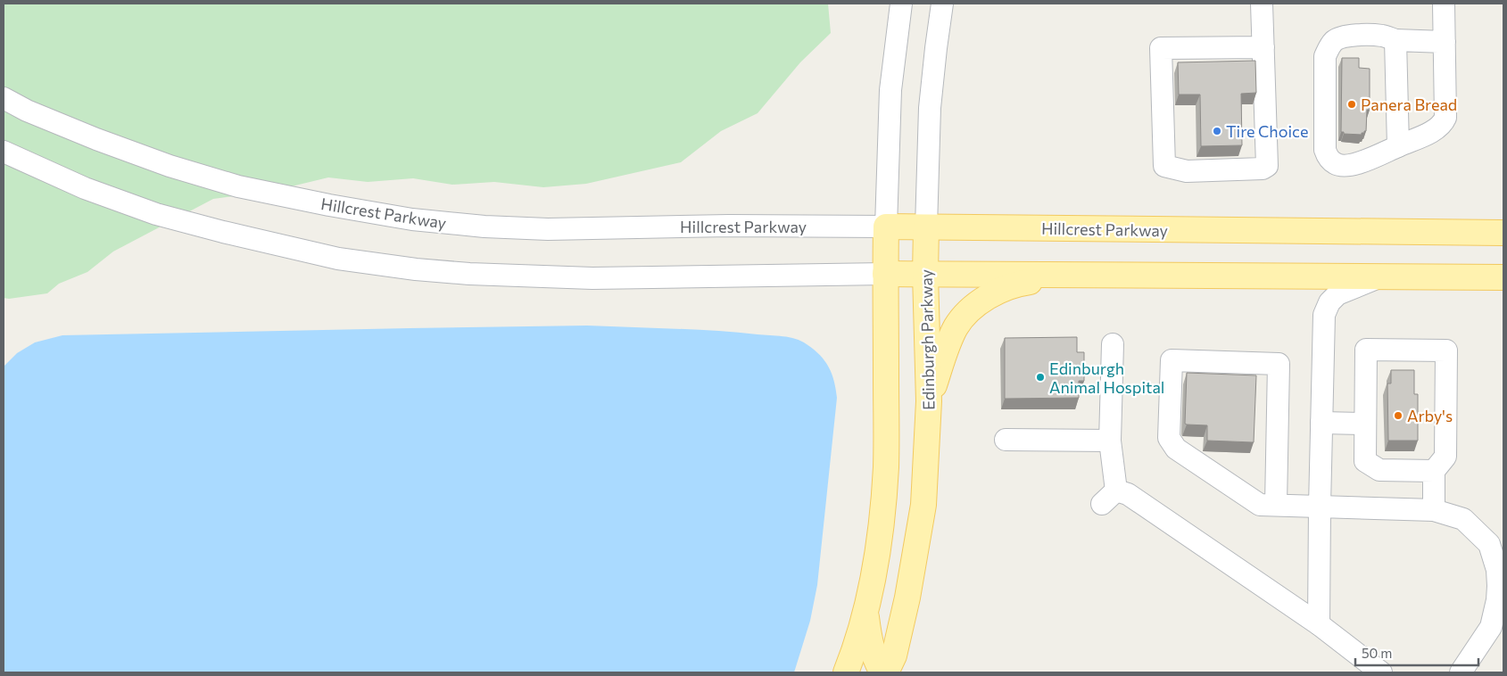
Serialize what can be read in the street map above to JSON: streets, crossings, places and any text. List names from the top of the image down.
{
  "streets": {
    "main road": ["Hillcrest Parkway", "Edinburgh Parkway"]
  },
  "crossings": [
    ["Hillcrest Parkway", "Edinburgh Parkway"]
  ],
  "places": [
    "Panera Bread",
    "Tire Choice",
    "Edinburgh Animal Hospital",
    "Arby's"
  ],
  "scale_bar": "50 m"
}
